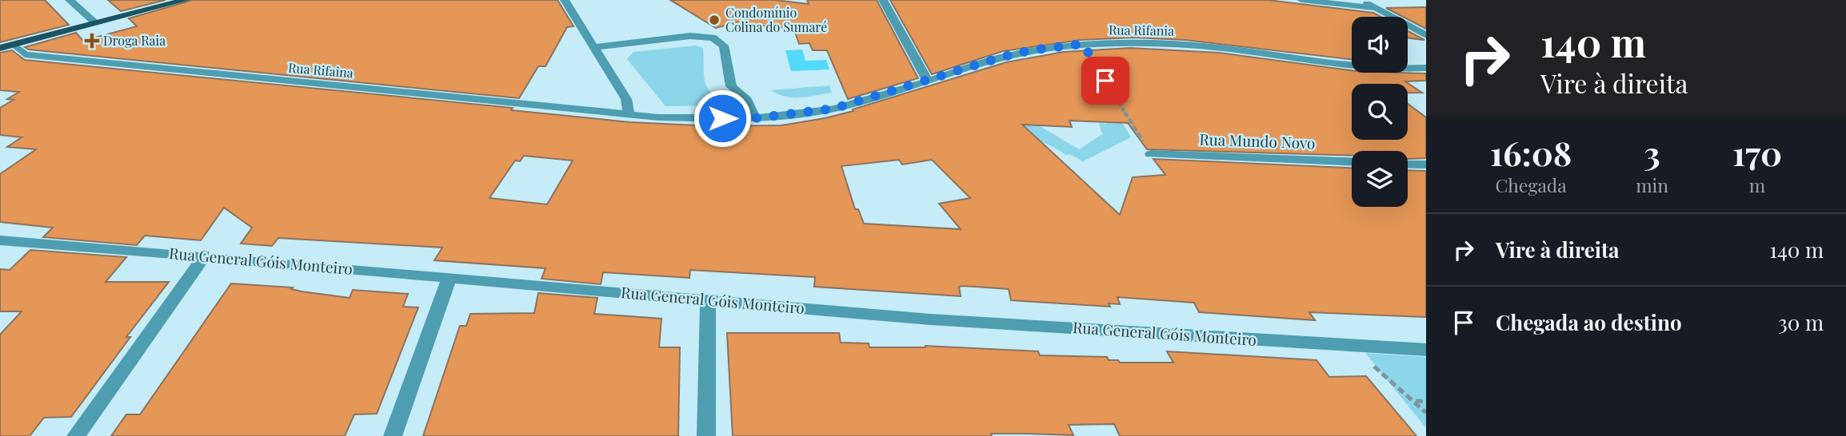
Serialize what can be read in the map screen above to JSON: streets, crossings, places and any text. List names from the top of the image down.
{
  "streets": {
    "street": [
      "Rua Rifania",
      "Rua Rifaina",
      "Rua Mundo Novo",
      "Rua General Góis Monteiro"
    ]
  },
  "crossings": [
    ["Rua Rifania", "Rua Rifaina"]
  ],
  "places": {
    "other": ["Condomínio Colina do Sumaré"],
    "health": ["Droga Raia"]
  },
  "page": {
    "turn": ["140 m", "Vire à direita"],
    "eta": [
      "16:08",
      "Chegada",
      "3",
      "min",
      "170",
      "m"
    ],
    "list": [
      {
        "name": "Vire à direita",
        "value": "140 m"
      },
      {
        "name": "Chegada ao destino",
        "value": "30 m"
      }
    ]
  }
}
